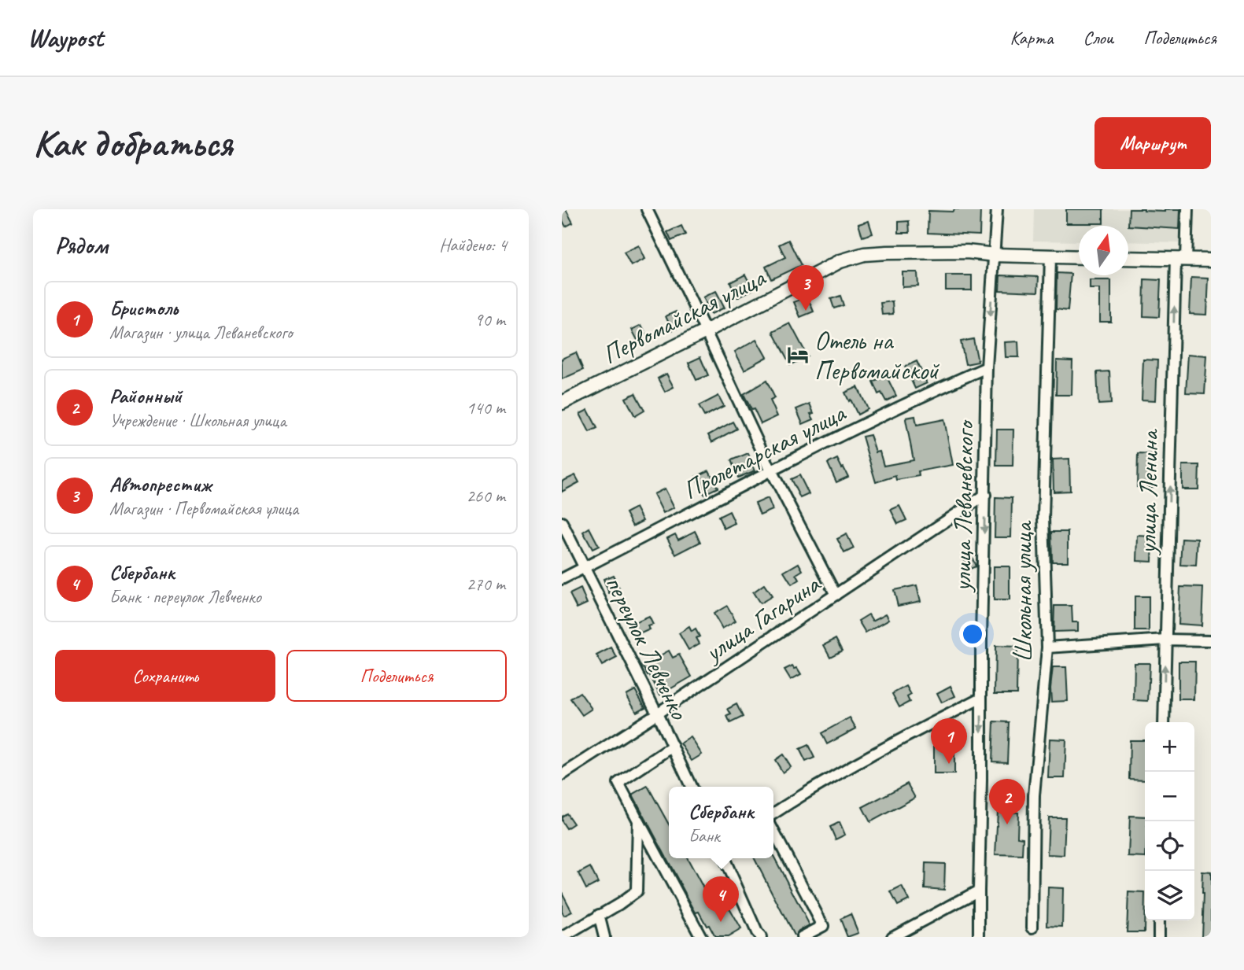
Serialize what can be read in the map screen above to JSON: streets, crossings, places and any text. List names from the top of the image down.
{
  "streets": {
    "main road": ["Первомайская улица"],
    "street": [
      "Пролетарская улица",
      "улица Ленина",
      "улица Леваневского",
      "Школьная улица",
      "улица Гагарина",
      "переулок Левченко"
    ]
  },
  "crossings": [
    ["Первомайская улица", "улица Леваневского"],
    ["Первомайская улица", "Школьная улица"],
    ["Пролетарская улица", "улица Леваневского"],
    ["Пролетарская улица", "переулок Левченко"],
    ["улица Леваневского", "улица Гагарина"],
    ["улица Гагарина", "переулок Левченко"]
  ],
  "one_way": ["улица Ленина", "улица Леваневского"],
  "places": {
    "hotel": ["Отель на Первомайской"]
  },
  "north": "top",
  "page": {
    "header": "Waypost",
    "nav": ["Карта", "Слои", "Поделиться"],
    "buttons": [
      "Маршрут",
      ["Сохранить", "Поделиться"]
    ],
    "title": "Как добраться",
    "heading": ["Рядом", "Найдено: 4"],
    "pins": [
      "3",
      "1",
      "2",
      "4"
    ],
    "list": [
      {
        "mark": "1",
        "name": "Бристоль",
        "note": "Магазин · улица Леваневского",
        "value": "90 m"
      },
      {
        "mark": "2",
        "name": "Районный",
        "note": "Учреждение · Школьная улица",
        "value": "140 m"
      },
      {
        "mark": "3",
        "name": "Автопрестиж",
        "note": "Магазин · Первомайская улица",
        "value": "260 m"
      },
      {
        "mark": "4",
        "name": "Сбербанк",
        "note": "Банк · переулок Левченко",
        "value": "270 m"
      }
    ],
    "map_buttons": ["+", "−"],
    "popup": ["Сбербанк", "Банк"]
  }
}
